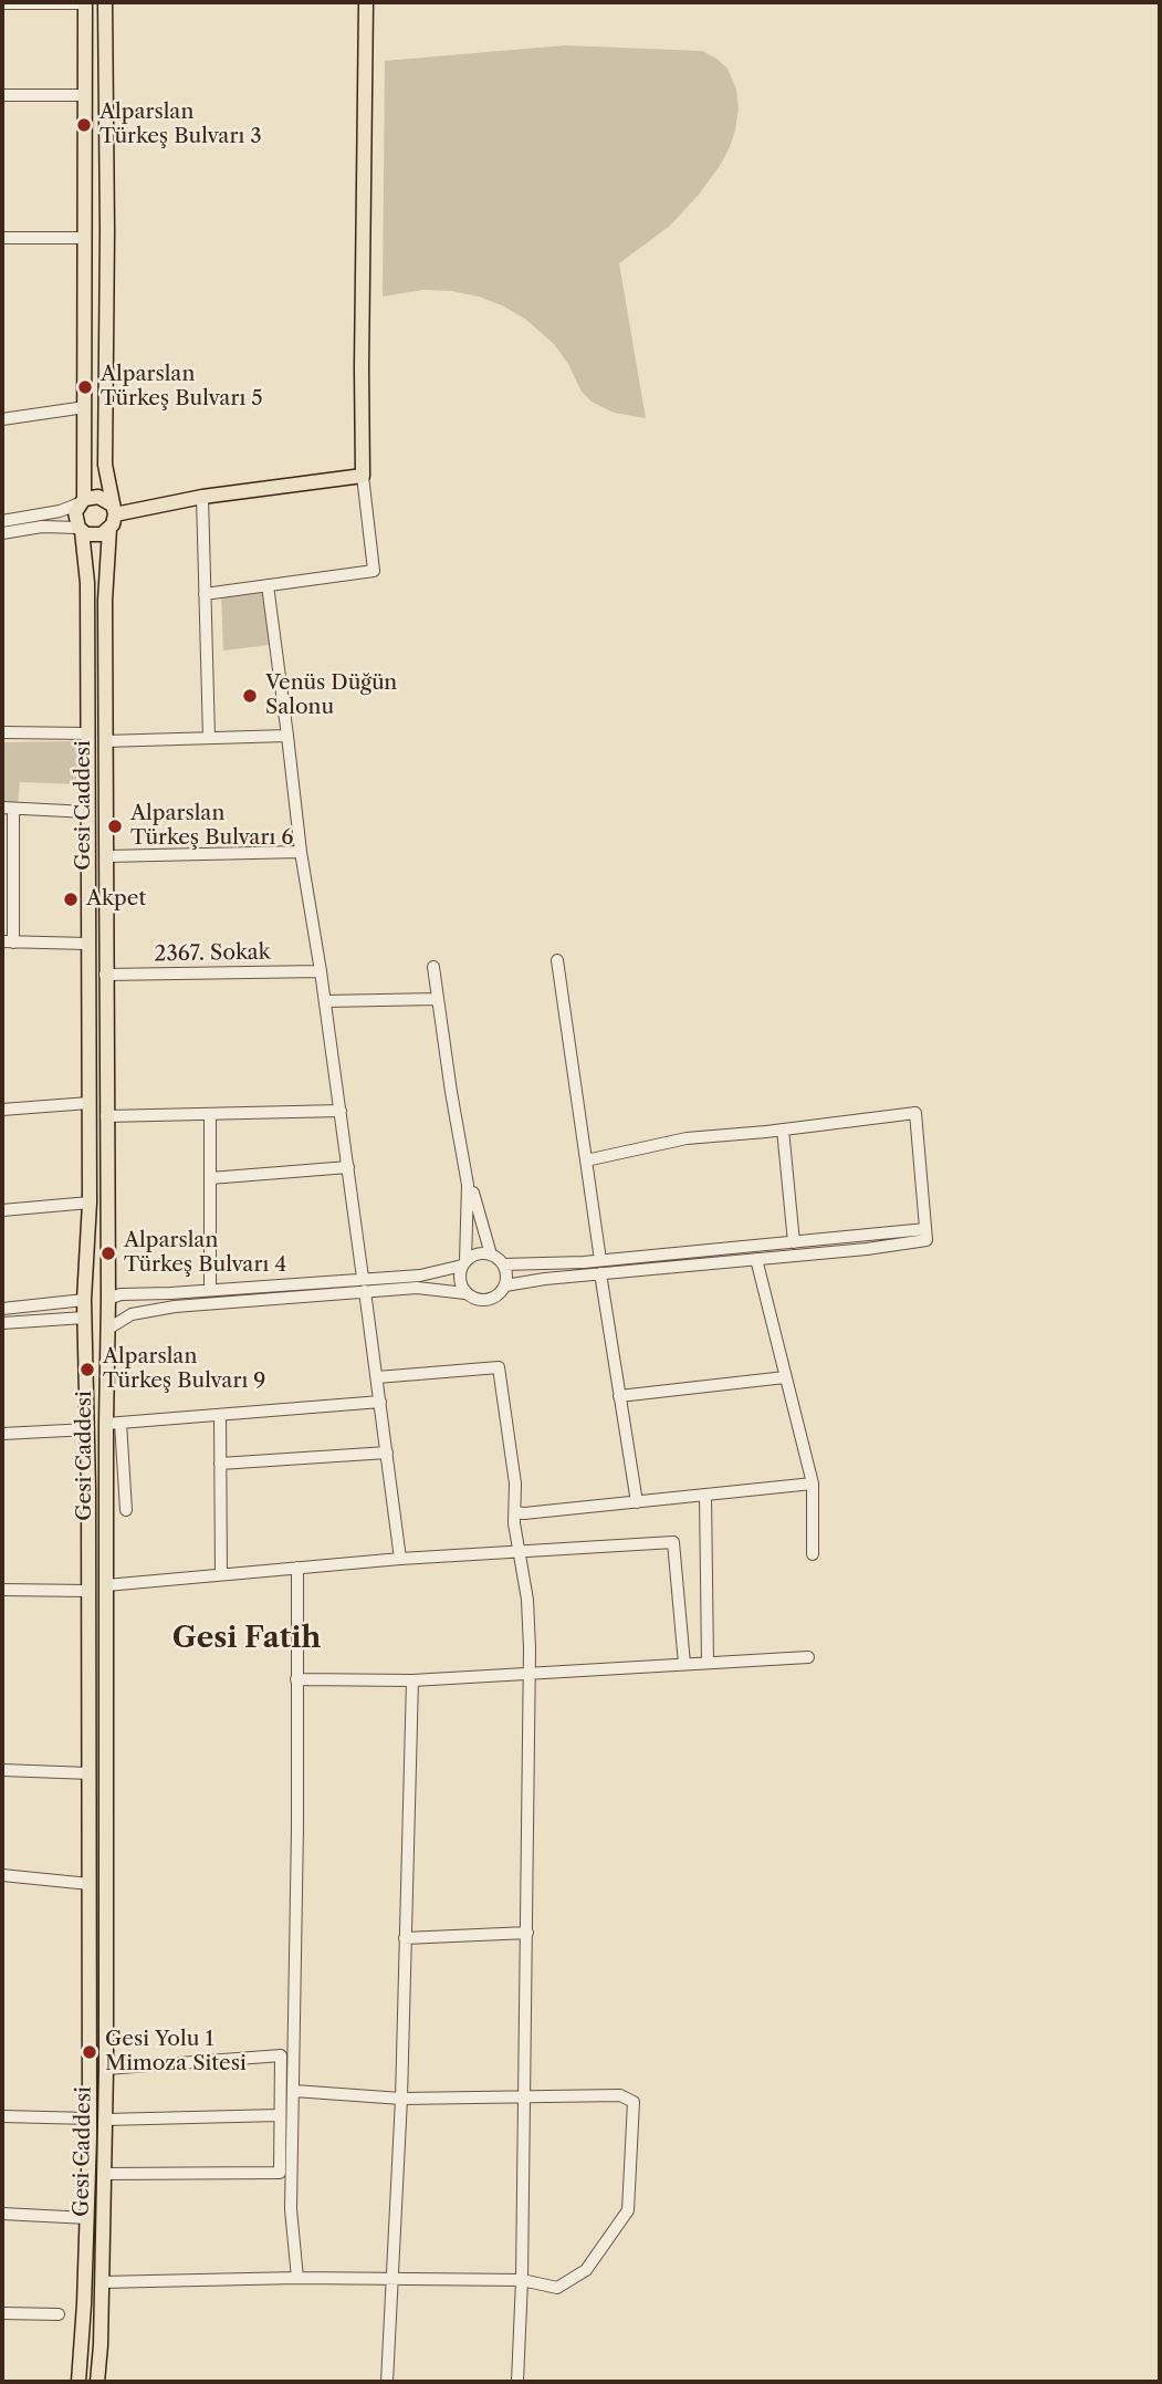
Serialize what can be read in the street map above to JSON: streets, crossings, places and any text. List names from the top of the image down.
{
  "streets": {
    "main road": ["Gesi Caddesi"],
    "street": ["2367. Sokak"]
  },
  "crossings": [
    ["Gesi Caddesi", "2367. Sokak"]
  ],
  "districts": ["Gesi Fatih"],
  "places": [
    "Alparslan Türkeş Bulvarı 3",
    "Alparslan Türkeş Bulvarı 5",
    "Venüs Düğün Salonu",
    "Alparslan Türkeş Bulvarı 6",
    "Akpet",
    "Alparslan Türkeş Bulvarı 4",
    "Alparslan Türkeş Bulvarı 9",
    "Gesi Yolu 1 Mimoza Sitesi"
  ]
}
